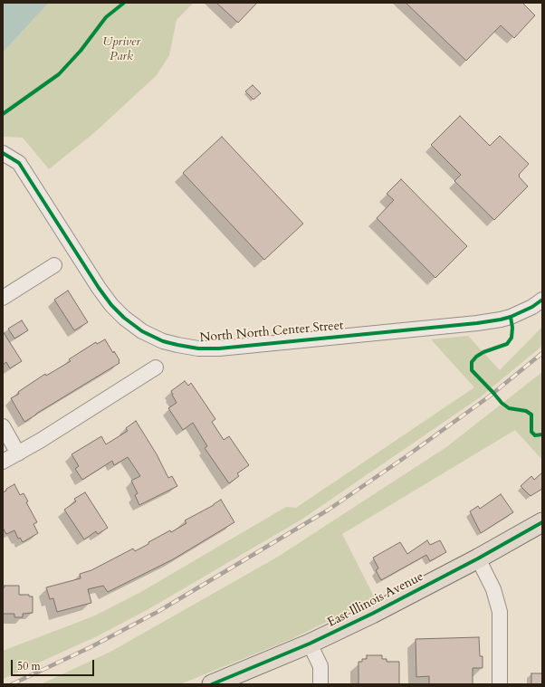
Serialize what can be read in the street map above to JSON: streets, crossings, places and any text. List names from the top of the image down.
{
  "streets": {
    "main road": ["East Illinois Avenue"],
    "street": ["North North Center Street"]
  },
  "parks": ["Upriver Park"],
  "scale_bar": "50 m"
}
